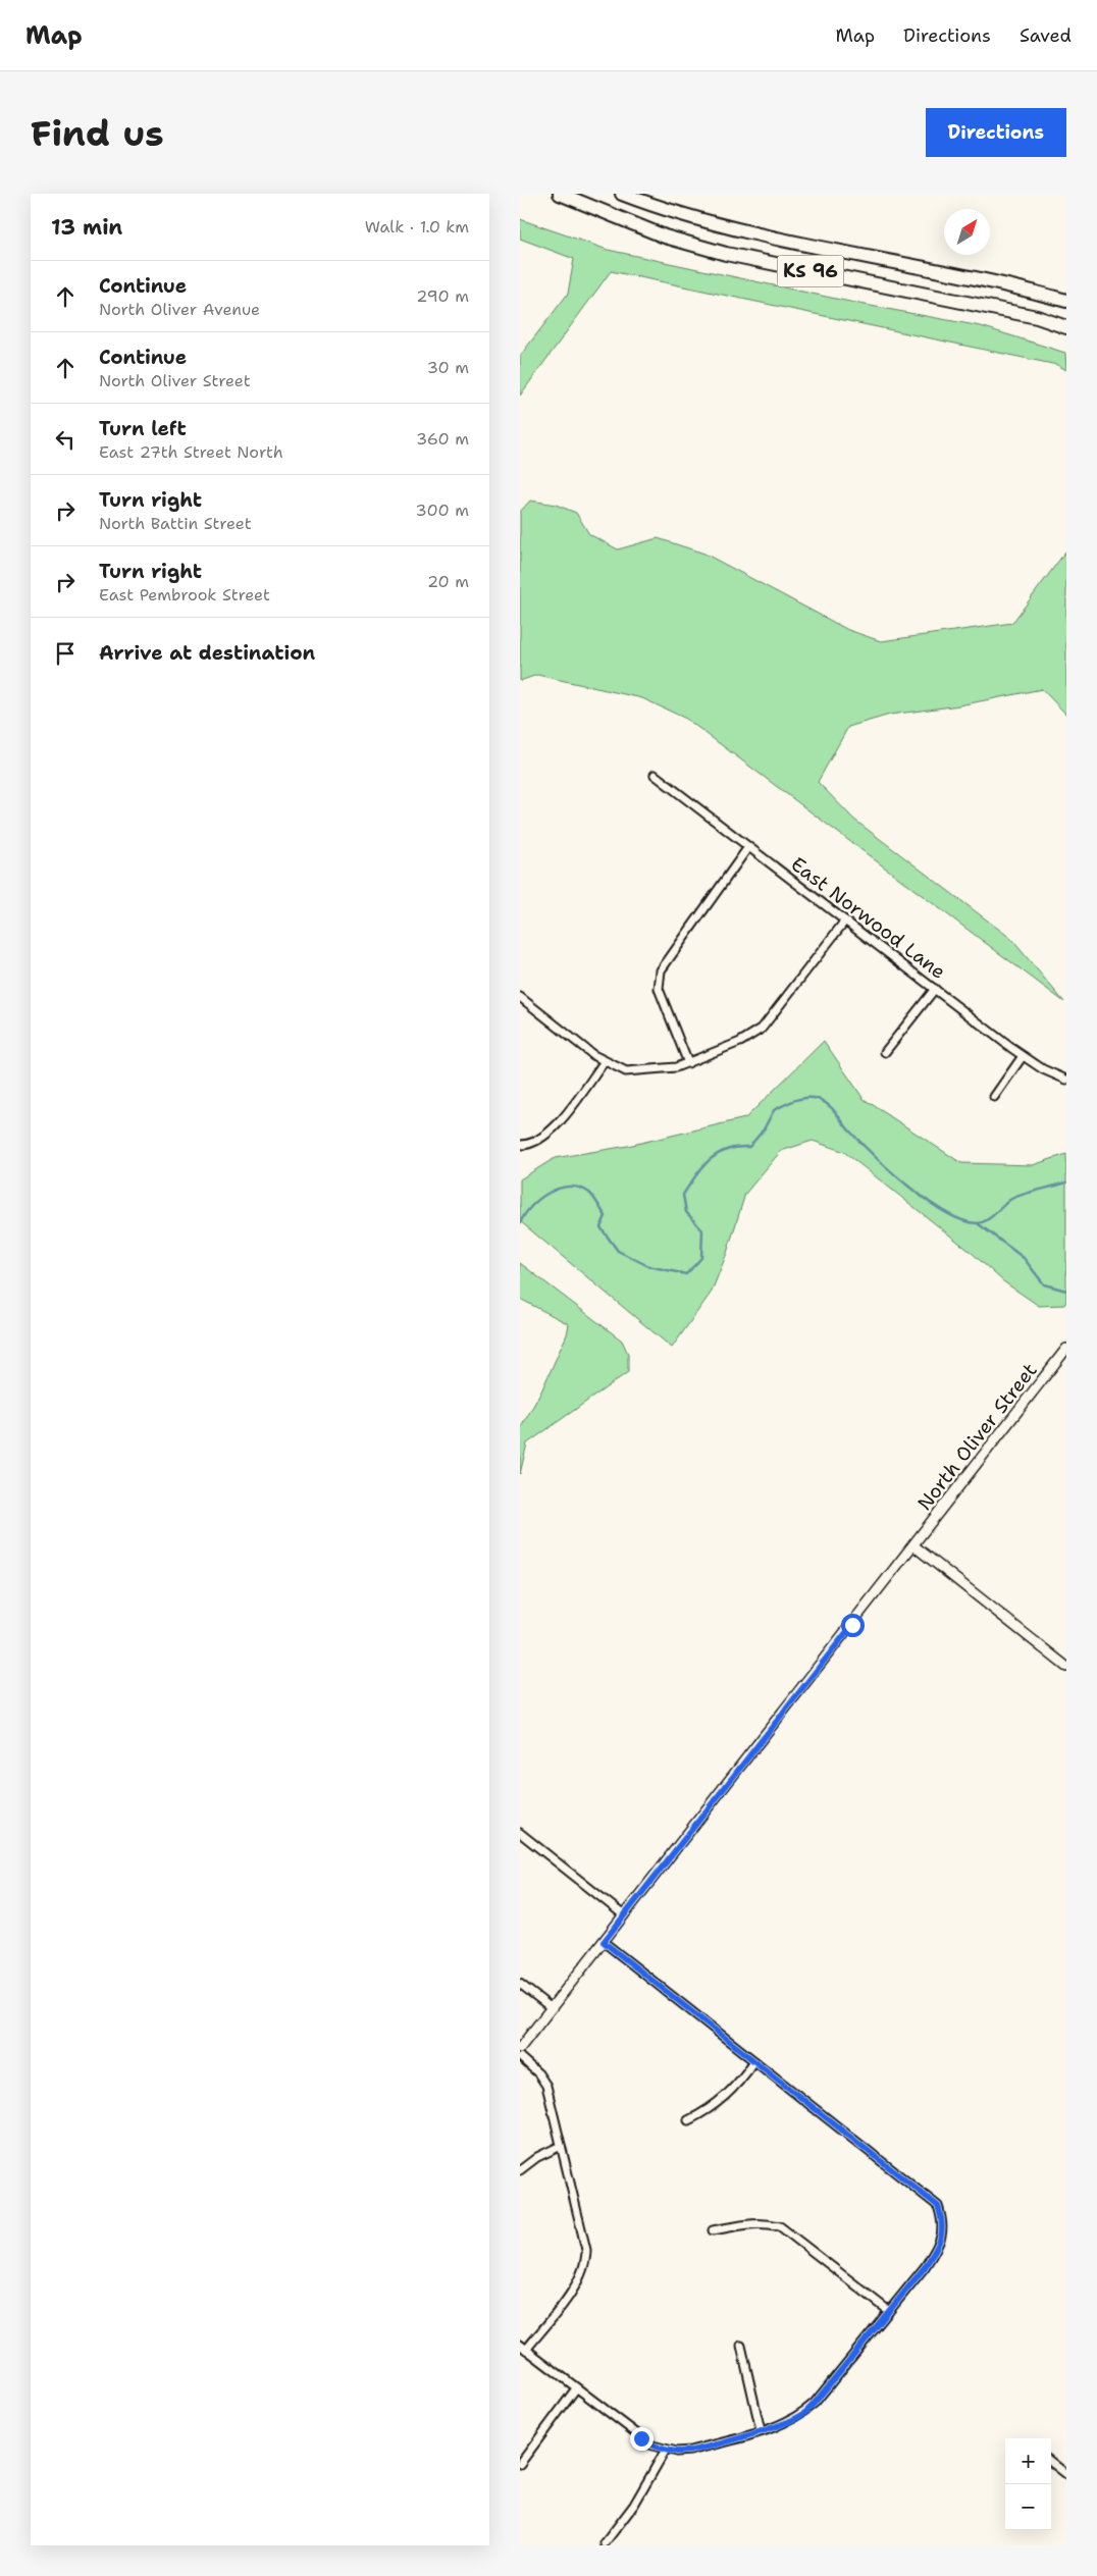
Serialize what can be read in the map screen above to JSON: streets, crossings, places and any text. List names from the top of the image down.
{
  "streets": {
    "highway": ["KS 96"],
    "main road": ["North Oliver Street"],
    "street": ["East Norwood Lane"]
  },
  "north": "top right",
  "page": {
    "header": "Map",
    "nav": ["Map", "Directions", "Saved"],
    "buttons": "Directions",
    "title": "Find us",
    "heading": ["13 min", "Walk · 1.0 km"],
    "list": [
      ["Continue", "North Oliver Avenue", "290 m"],
      ["Continue", "North Oliver Street", "30 m"],
      ["Turn left", "East 27th Street North", "360 m"],
      ["Turn right", "North Battin Street", "300 m"],
      ["Turn right", "East Pembrook Street", "20 m"],
      "Arrive at destination"
    ],
    "map_buttons": ["+", "−"]
  }
}
